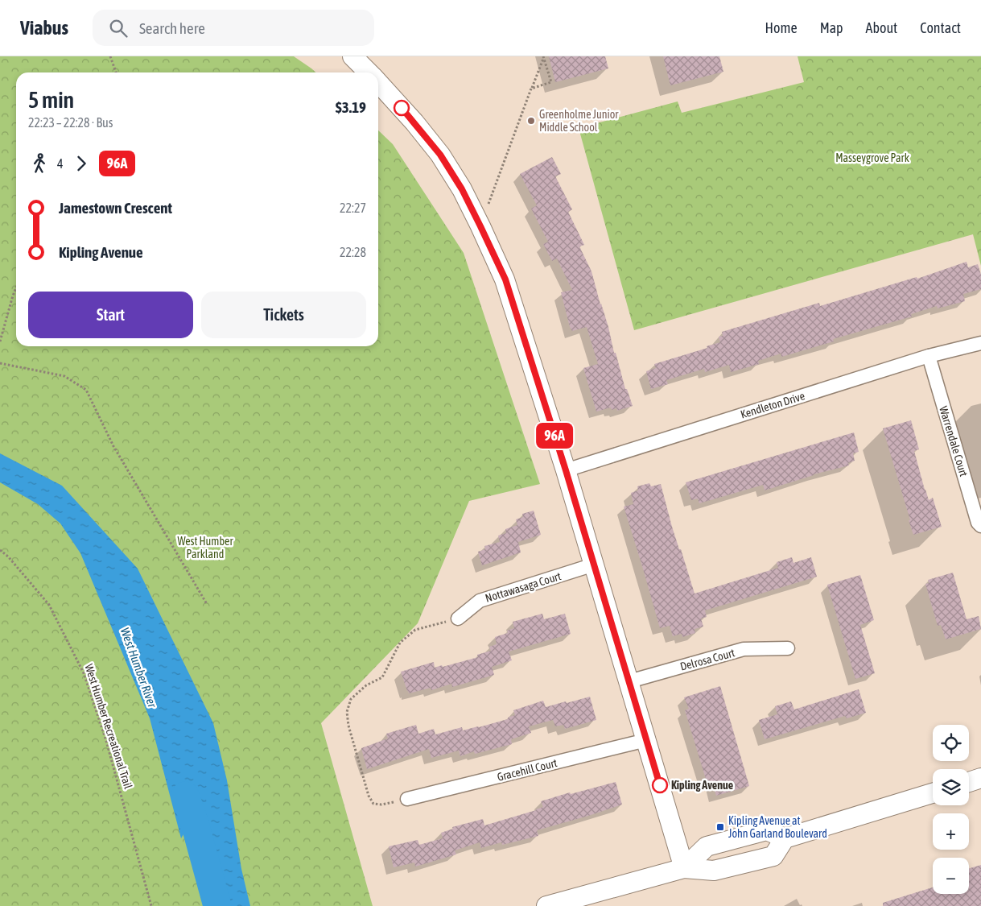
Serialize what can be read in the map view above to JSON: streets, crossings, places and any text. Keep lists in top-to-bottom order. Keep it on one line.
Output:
{"streets":{"street":["Kendleton Drive","Warrendale Court","Nottawasaga Court","Delrosa Court","Gracehill Court"],"path":["West Humber Recreational Trail"]},"crossings":[["Kendleton Drive","Warrendale Court"]],"water":["West Humber River"],"parks":["Masseygrove Park","West Humber Parkland"],"places":{"other":["Greenholme Junior Middle School","Kipling Avenue"],"transit":["Kipling Avenue at John Garland Boulevard"]},"lines":["bus line 96A"],"page":{"header":"Viabus","search":"Search here","nav":["Home","Map","About","Contact"],"on_map":"96A","heading":["5 min","22:23 – 22:28 · Bus","$3.19"],"legs":["4","96A"],"list":[{"name":"Jamestown Crescent","value":"22:27"},{"name":"Kipling Avenue","value":"22:28"}],"buttons":["Start","Tickets"],"map_buttons":["+","−"]}}
